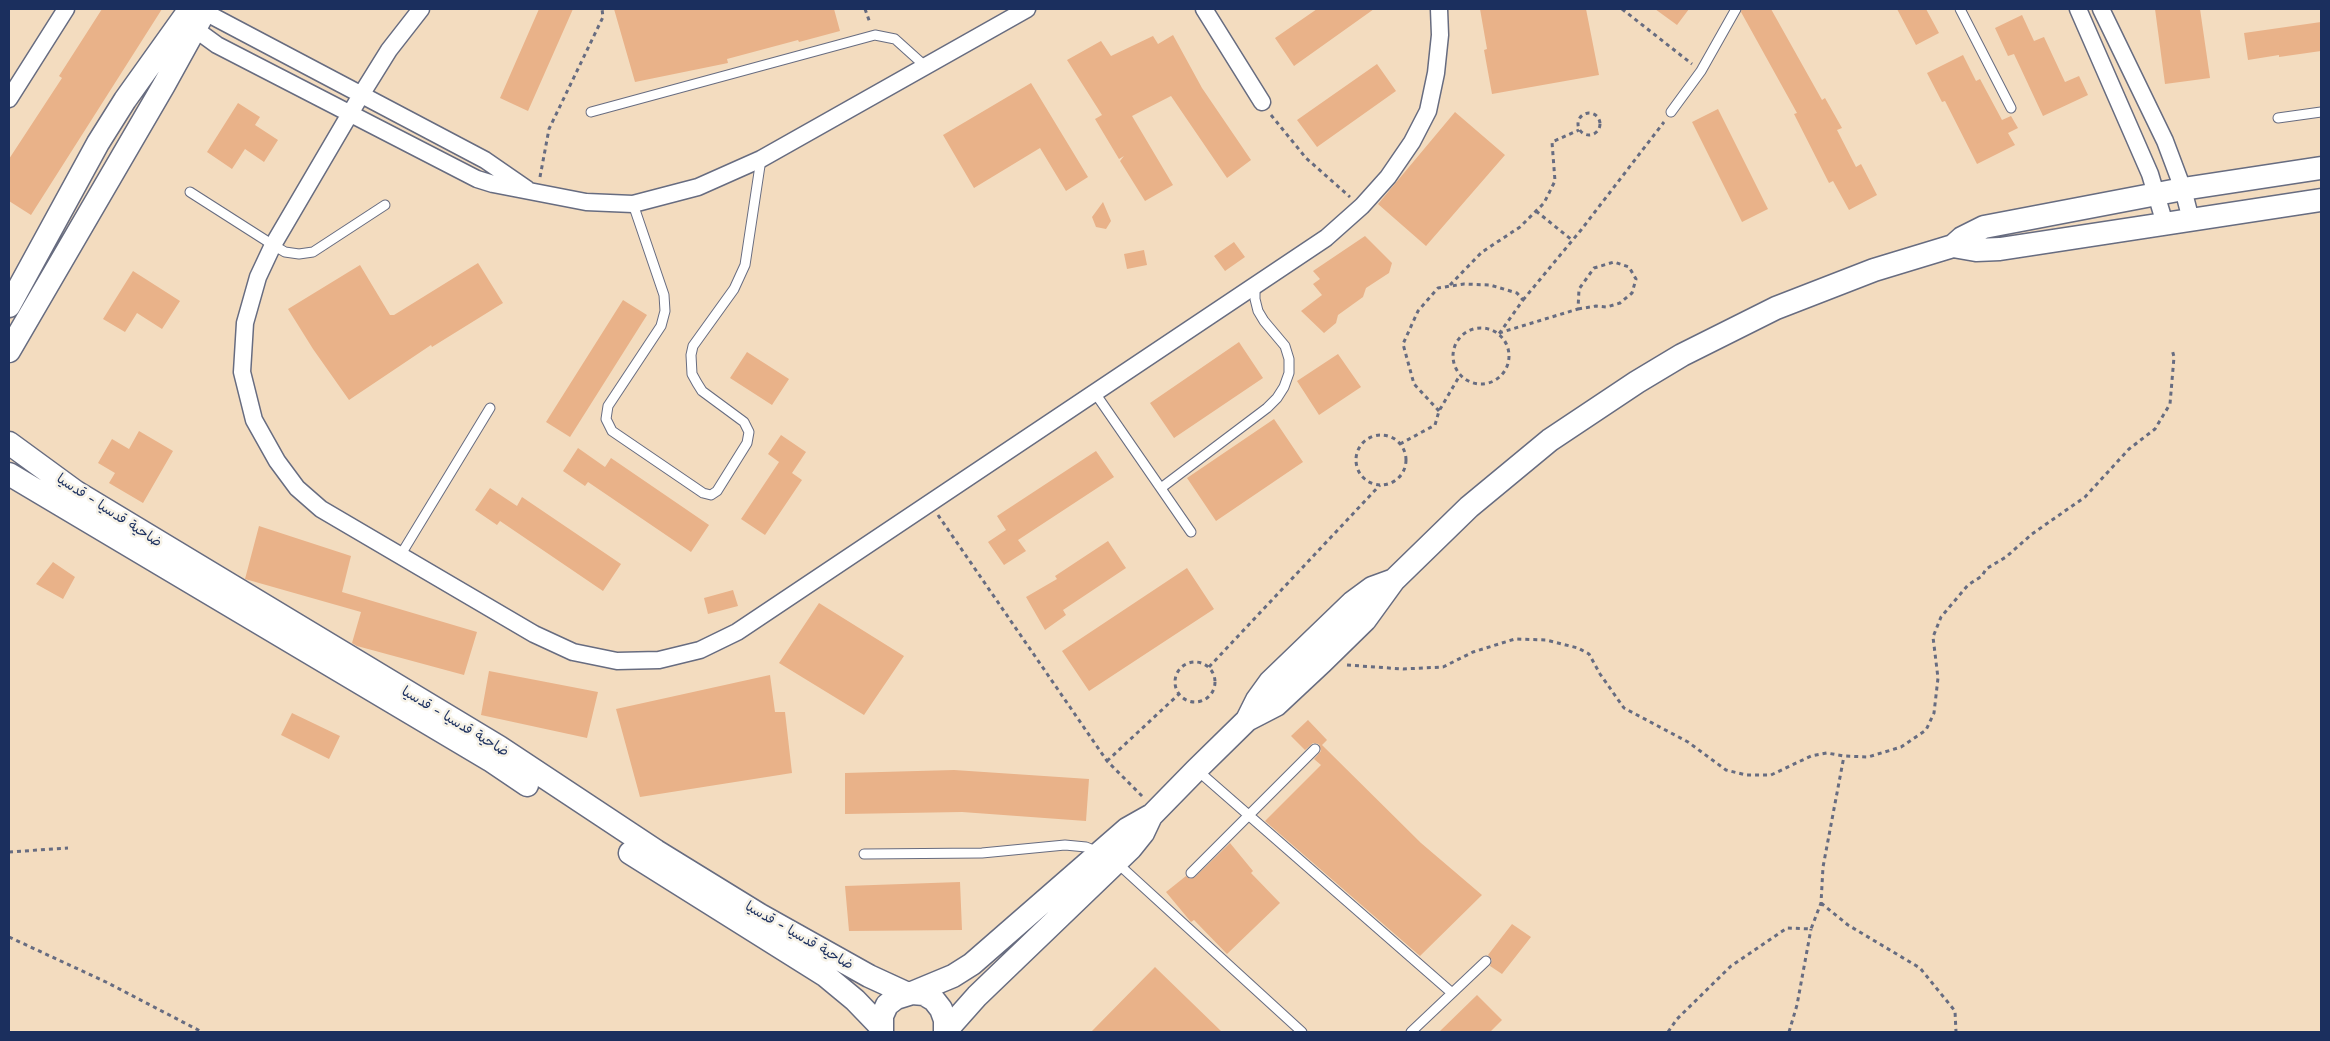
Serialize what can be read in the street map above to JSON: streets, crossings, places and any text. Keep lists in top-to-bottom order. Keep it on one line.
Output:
{"streets":{"main road":["ضاحية قدسيا - قدسيا"]}}
